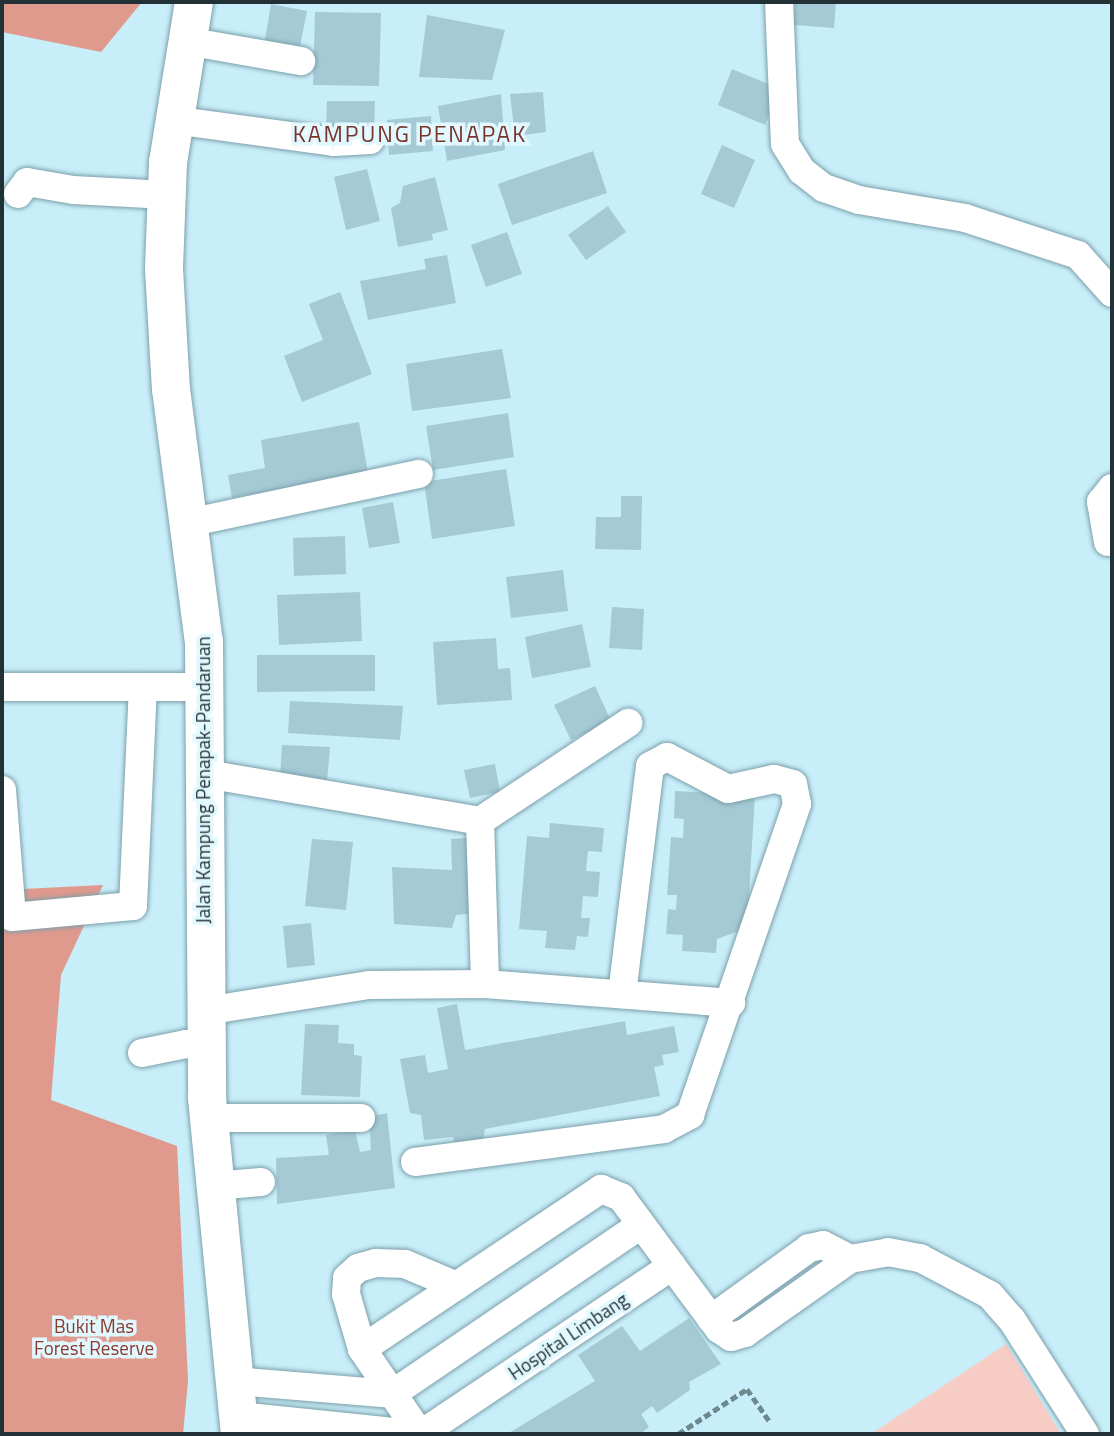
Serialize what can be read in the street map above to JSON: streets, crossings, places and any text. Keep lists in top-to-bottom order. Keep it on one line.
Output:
{"streets":{"highway":["Jalan Kampung Penapak-Pandaruan"],"street":["Hospital Limbang"]},"districts":["KAMPUNG PENAPAK"],"parks":["Bukit Mas Forest Reserve"]}
